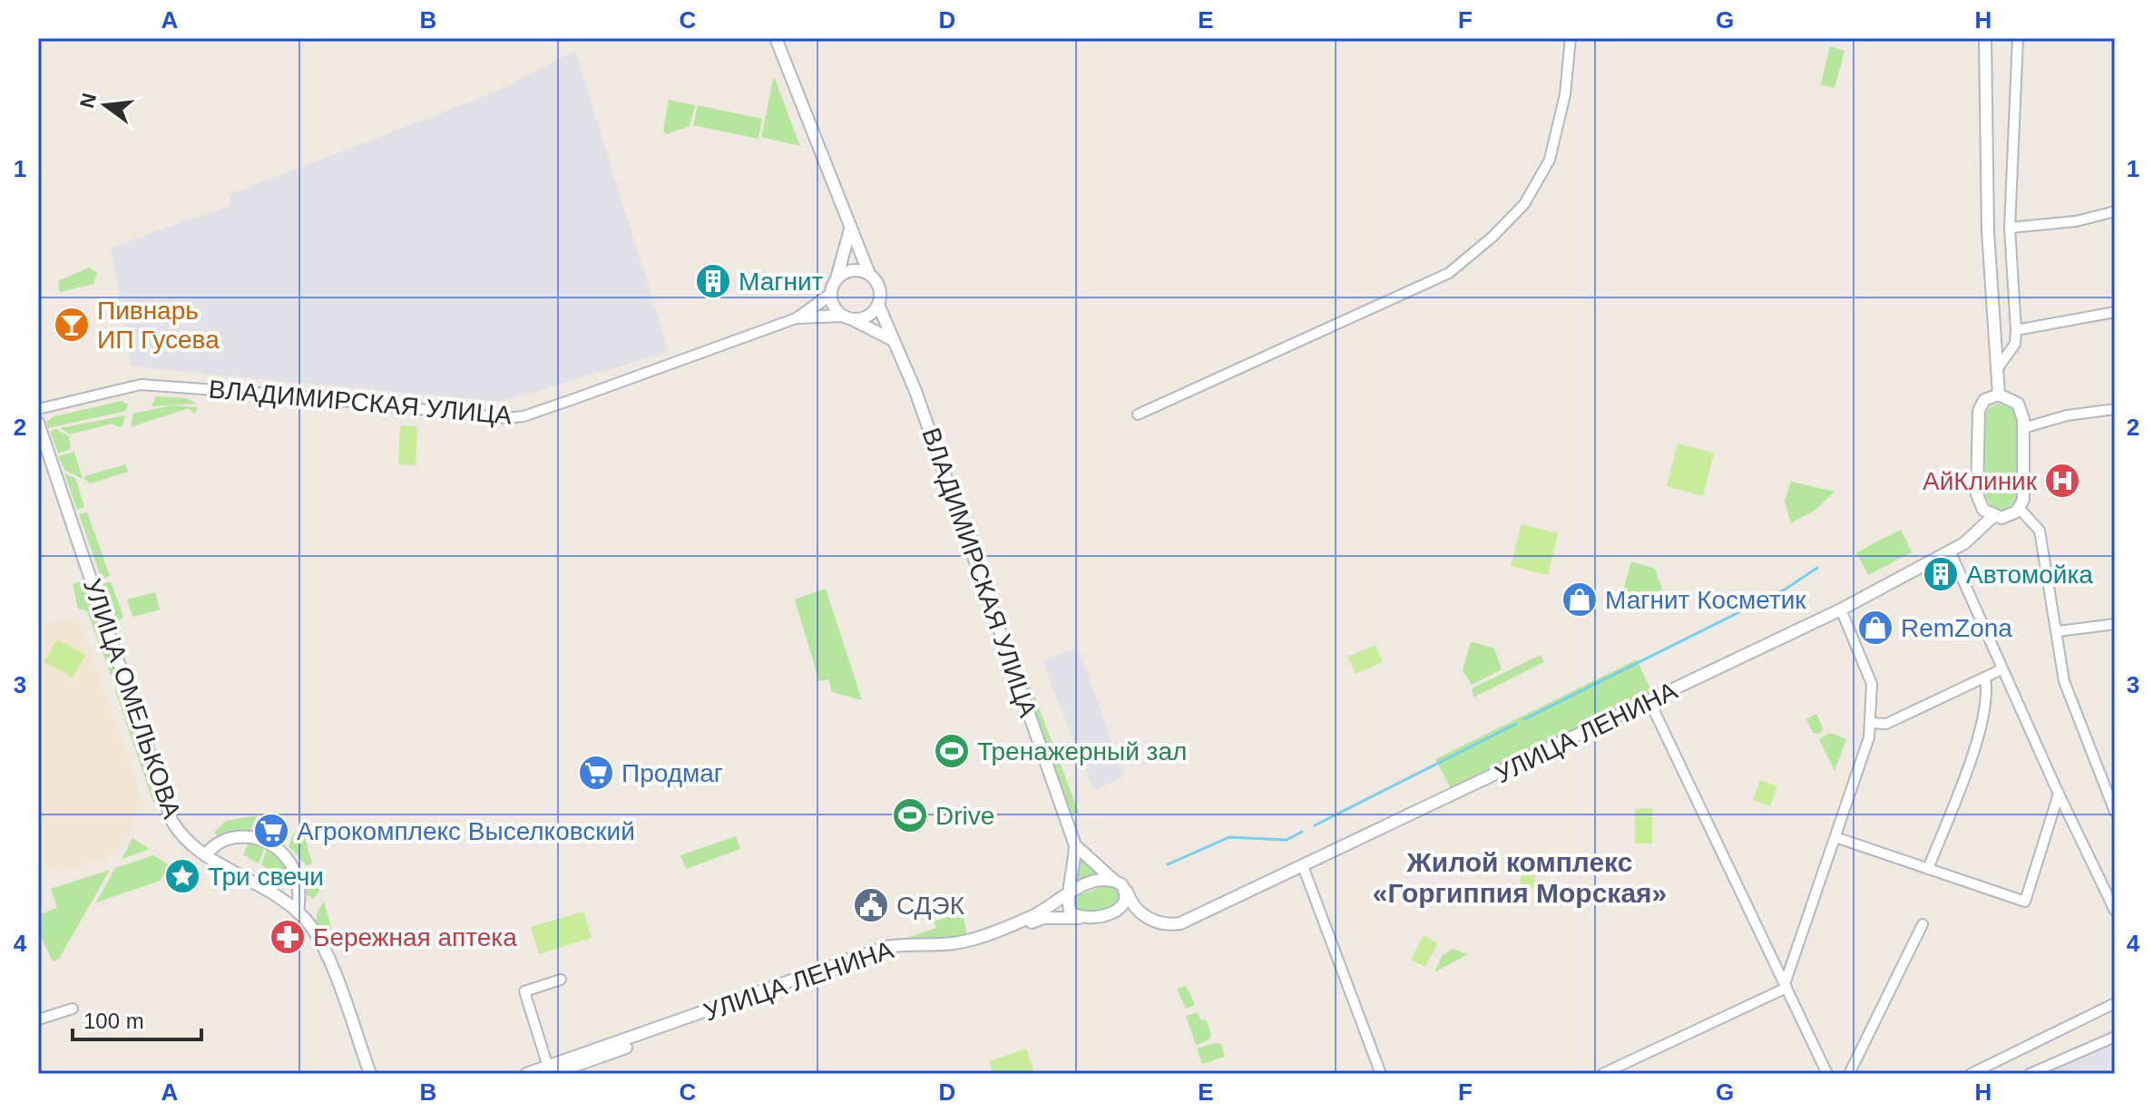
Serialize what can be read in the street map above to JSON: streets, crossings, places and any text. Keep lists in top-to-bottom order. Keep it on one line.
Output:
{"streets":{"street":["ВЛАДИМИРСКАЯ УЛИЦА","УЛИЦА ОМЕЛЬКОВА","УЛИЦА ЛЕНИНА"]},"crossings":[["ВЛАДИМИРСКАЯ УЛИЦА","УЛИЦА ЛЕНИНА"]],"districts":["Жилой комплекс «Горгиппия Морская»"],"places":{"building":["Магнит","Автомойка"],"bar":["Пивнарь ИП Гусева"],"hospital":["АйКлиник"],"shop":["Магнит Косметик","RemZona"],"sports":["Тренажерный зал","Drive"],"supermarket":["Продмаг","Агрокомплекс Выселковский"],"place":["Три свечи"],"public building":["СДЭК"],"pharmacy":["Бережная аптека"]},"scale_bar":"100 m","north":"left","grid":{"columns":["A","B","C","D","E","F","G","H"],"rows":["1","2","3","4"]}}
